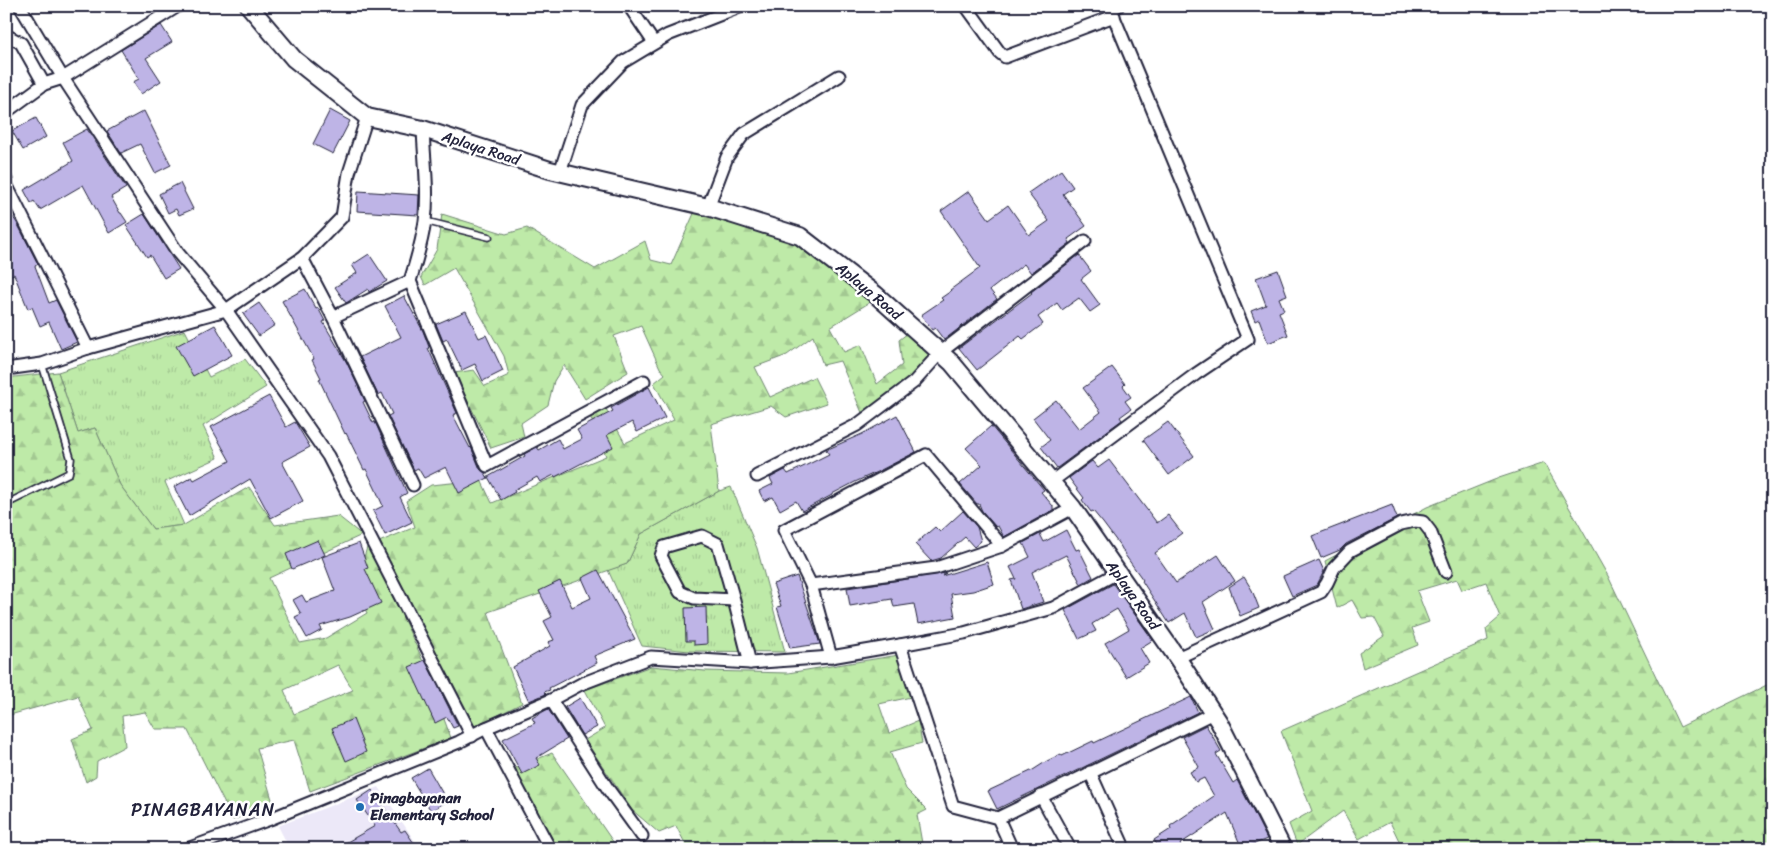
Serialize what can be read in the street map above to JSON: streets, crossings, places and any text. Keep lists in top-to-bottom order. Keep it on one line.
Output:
{"streets":{"street":["Aplaya Road"]},"districts":["PINAGBAYANAN"],"places":["Pinagbayanan Elementary School"]}
